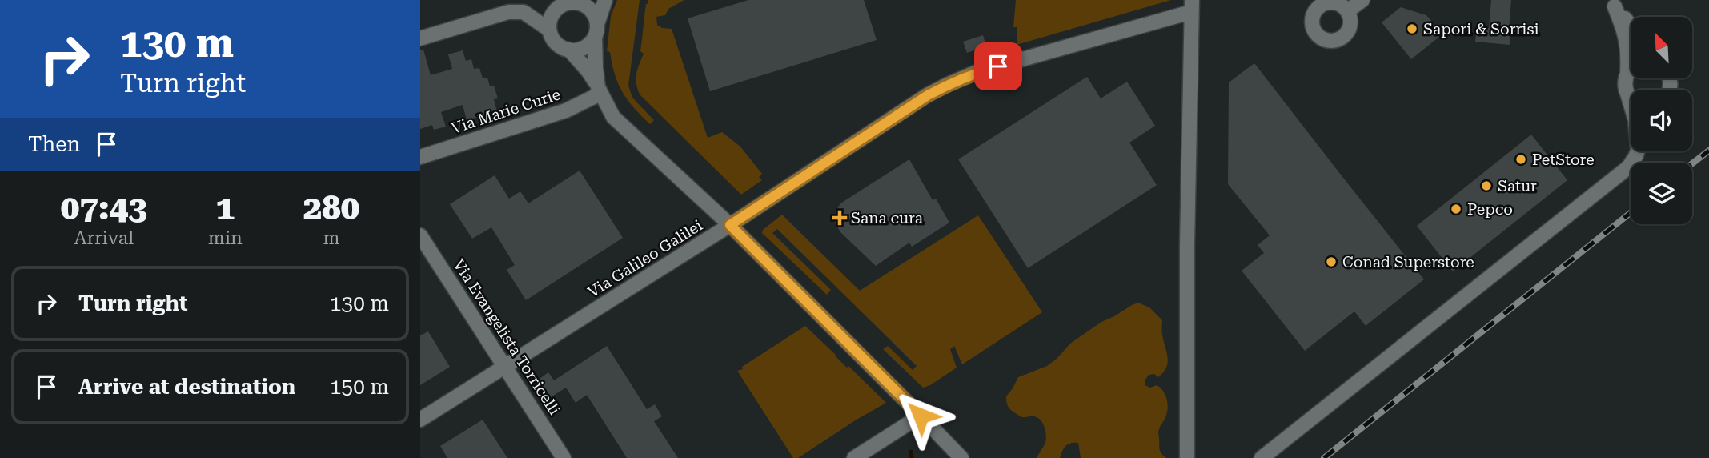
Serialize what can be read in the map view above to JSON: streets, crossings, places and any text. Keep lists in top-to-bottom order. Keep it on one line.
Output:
{"streets":{"street":["Via Marie Curie","Via Galileo Galilei","Via Evangelista Torricelli"]},"crossings":[["Via Marie Curie","Via Galileo Galilei"],["Via Galileo Galilei","Via Evangelista Torricelli"]],"places":{"other":["Sapori & Sorrisi","PetStore","Satur","Pepco","Conad Superstore"],"health":["Sana cura"]},"north":"top left","page":{"turn":["130 m","Turn right"],"then":"Then","eta":["07:43","Arrival","1","min","280","m"],"list":[{"name":"Turn right","value":"130 m"},{"name":"Arrive at destination","value":"150 m"}]}}
